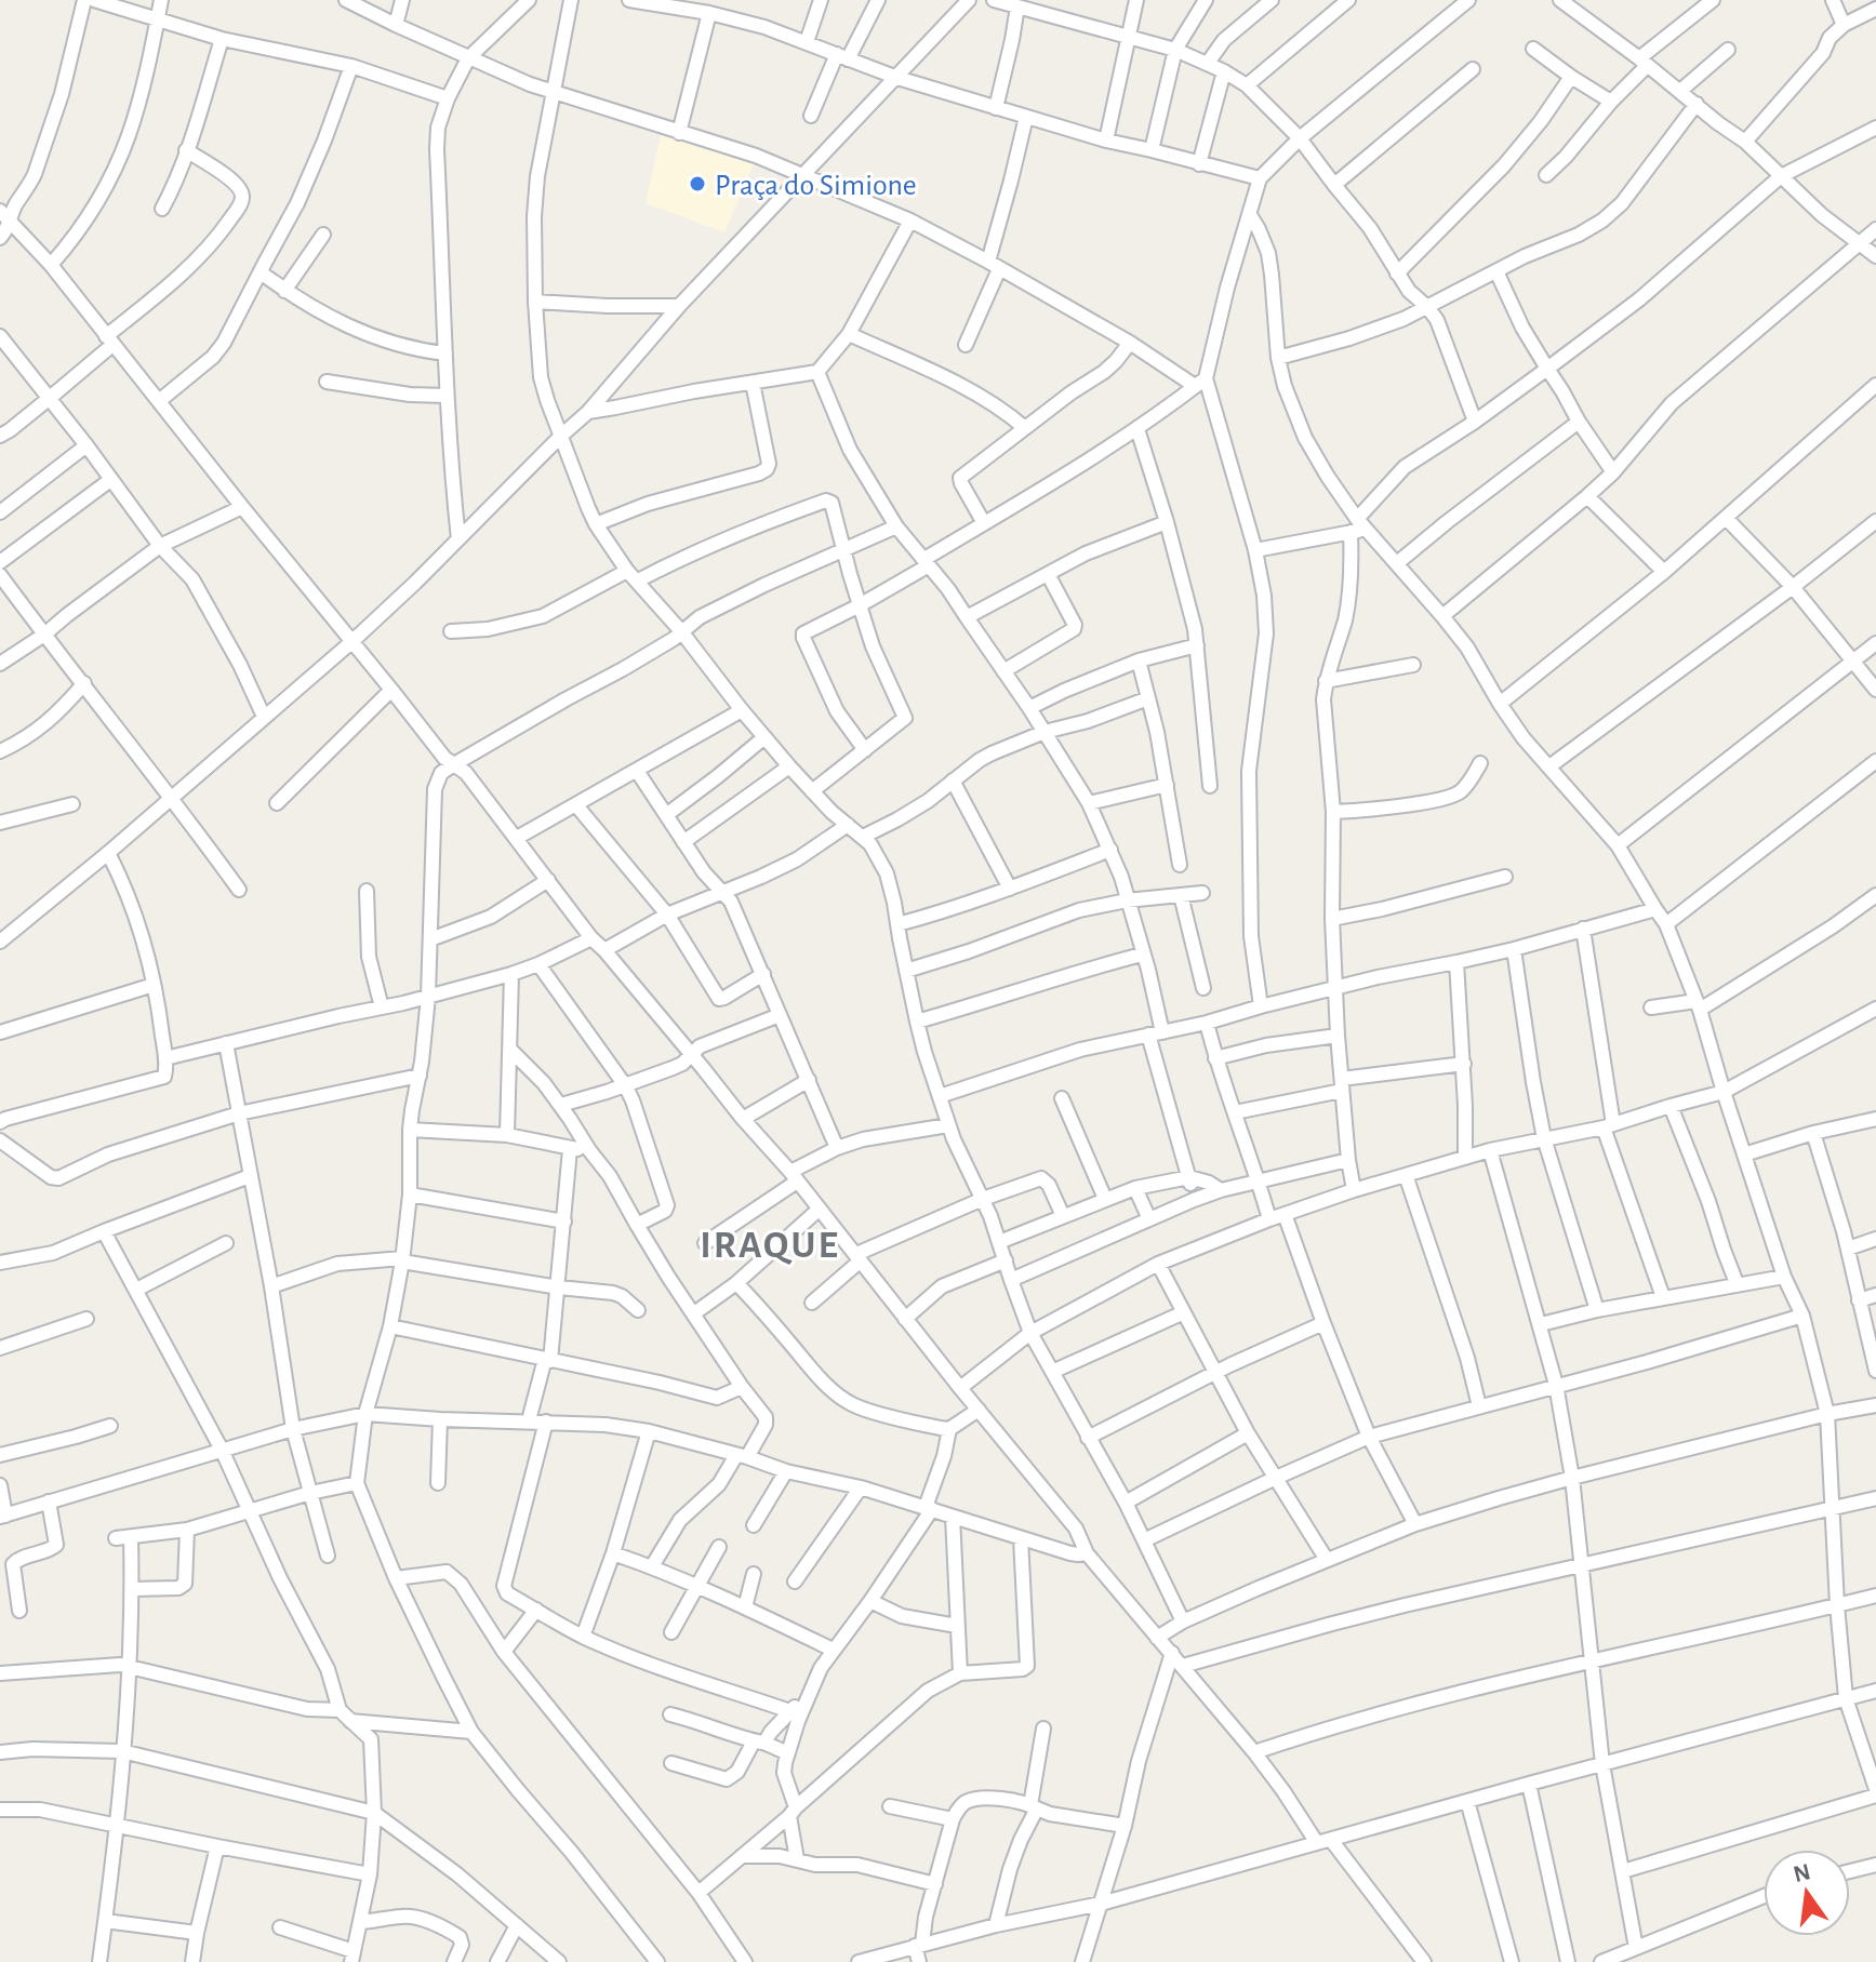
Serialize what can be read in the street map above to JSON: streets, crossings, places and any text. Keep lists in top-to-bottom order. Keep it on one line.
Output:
{"districts":["IRAQUE"],"places":["Praça do Simione"],"north":"top"}
